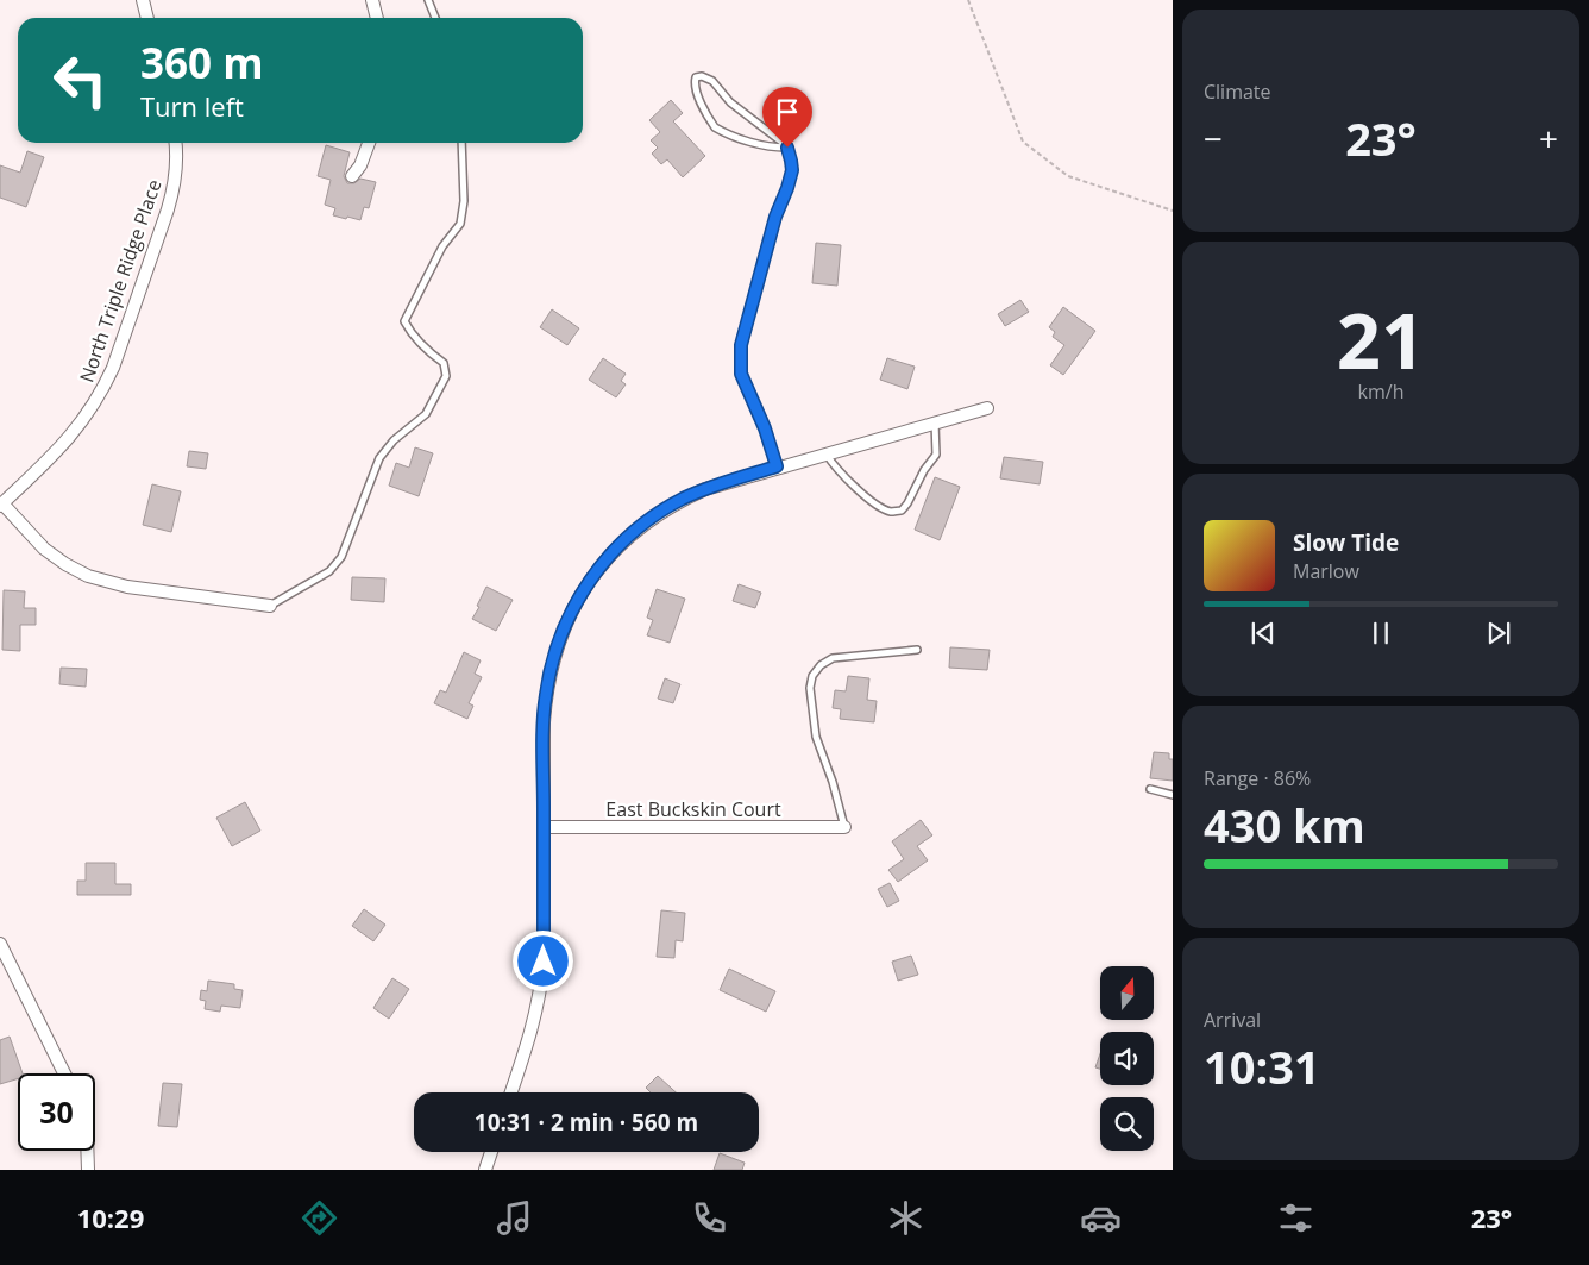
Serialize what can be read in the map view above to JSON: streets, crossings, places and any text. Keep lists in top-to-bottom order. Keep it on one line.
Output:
{"streets":{"street":["North Triple Ridge Place","East Buckskin Court"]},"north":"top","page":{"tile":["Climate",["21","km/h"],["Range · 86%","430 km"],["Arrival","10:31"]],"turn":["360 m","Turn left"],"heat":["−","23°","+"],"song":["Slow Tide","Marlow"],"limit":"30","trip":"10:31 · 2 min · 560 m","tabs":["10:29","23°"]}}
